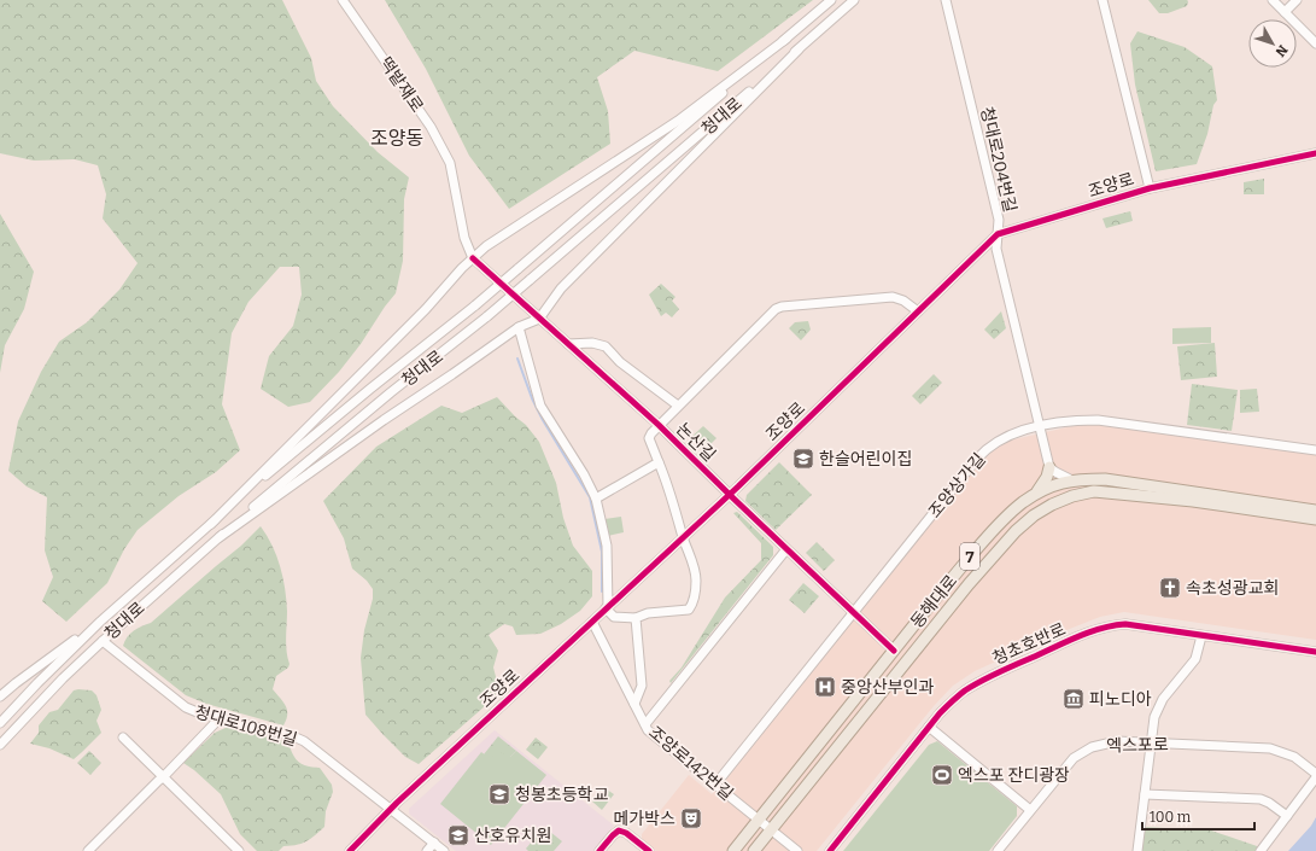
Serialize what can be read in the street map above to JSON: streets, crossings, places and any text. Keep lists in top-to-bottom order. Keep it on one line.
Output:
{"streets":{"main road":["7","동해대로"],"street":["떡밭재로","청대로","청대로204번길","조양로","논산길","조양상가길","청초호반로","청대로108번길","엑스포로","조양로142번길"]},"crossings":[["떡밭재로","논산길"],["청대로","청대로108번길"],["청대로204번길","조양로"],["청대로204번길","조양상가길"],["조양로","논산길"],["조양로","청대로108번길"],["조양로","조양로142번길"],["논산길","조양상가길"],["논산길","동해대로"],["조양상가길","조양로142번길"],["동해대로","조양로142번길"]],"districts":["조양동"],"places":{"school or university":["한슬어린이집","청봉초등학교","산호유치원"],"church":["속초성광교회"],"hospital":["중앙산부인과"],"museum":["피노디아"],"sports":["엑스포 잔디광장"],"theatre":["메가박스"]},"scale_bar":"100 m","north":"bottom right"}
